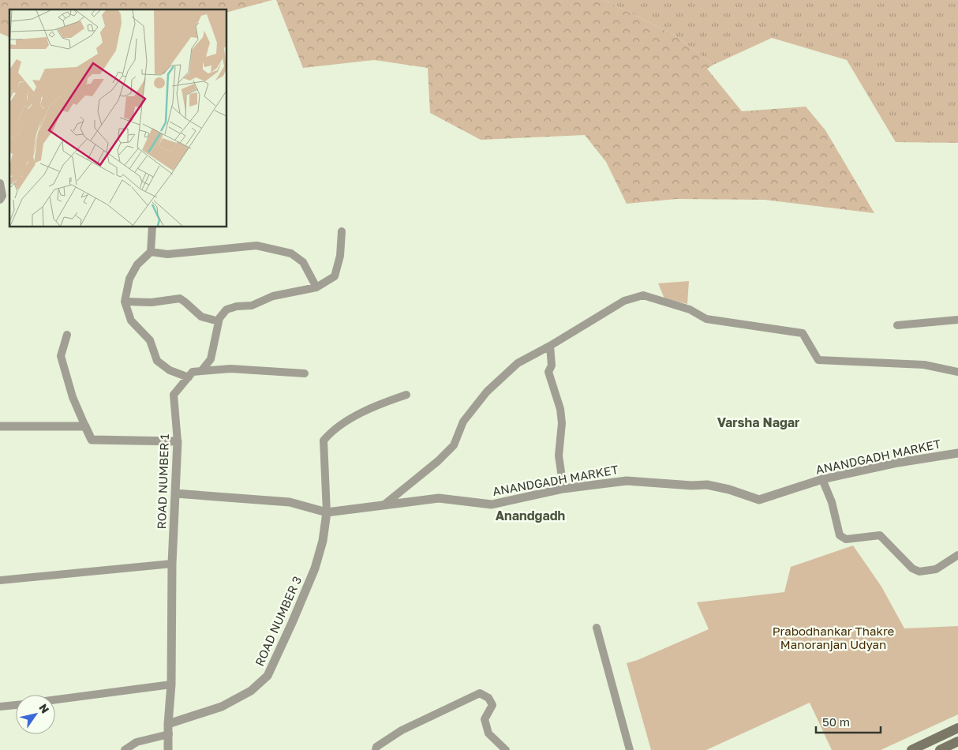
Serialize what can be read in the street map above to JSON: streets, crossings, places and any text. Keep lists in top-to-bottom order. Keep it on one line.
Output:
{"streets":{"street":["ANANDGADH MARKET","ROAD NUMBER 1","ROAD NUMBER 3"]},"crossings":[["ANANDGADH MARKET","ROAD NUMBER 1"],["ANANDGADH MARKET","ROAD NUMBER 3"],["ROAD NUMBER 1","ROAD NUMBER 3"]],"districts":["Varsha Nagar","Anandgadh"],"parks":["Prabodhankar Thakre Manoranjan Udyan"],"scale_bar":"50 m","north":"top right"}
